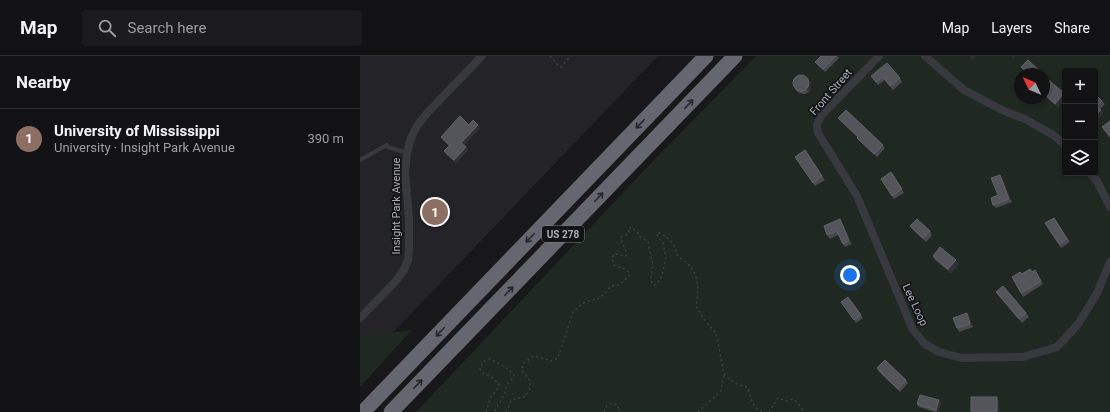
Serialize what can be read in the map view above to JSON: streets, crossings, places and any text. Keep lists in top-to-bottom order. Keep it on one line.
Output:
{"streets":{"highway":["US 278"],"street":["Front Street","Insight Park Avenue","Lee Loop"]},"crossings":[["Front Street","Lee Loop"]],"north":"top left","page":{"header":"Map","search":"Search here","nav":["Map","Layers","Share"],"heading":"Nearby","map_buttons":["+","−"],"list":[{"mark":"1","name":"University of Mississippi","note":"University · Insight Park Avenue","value":"390 m"}],"pins":"1"}}
